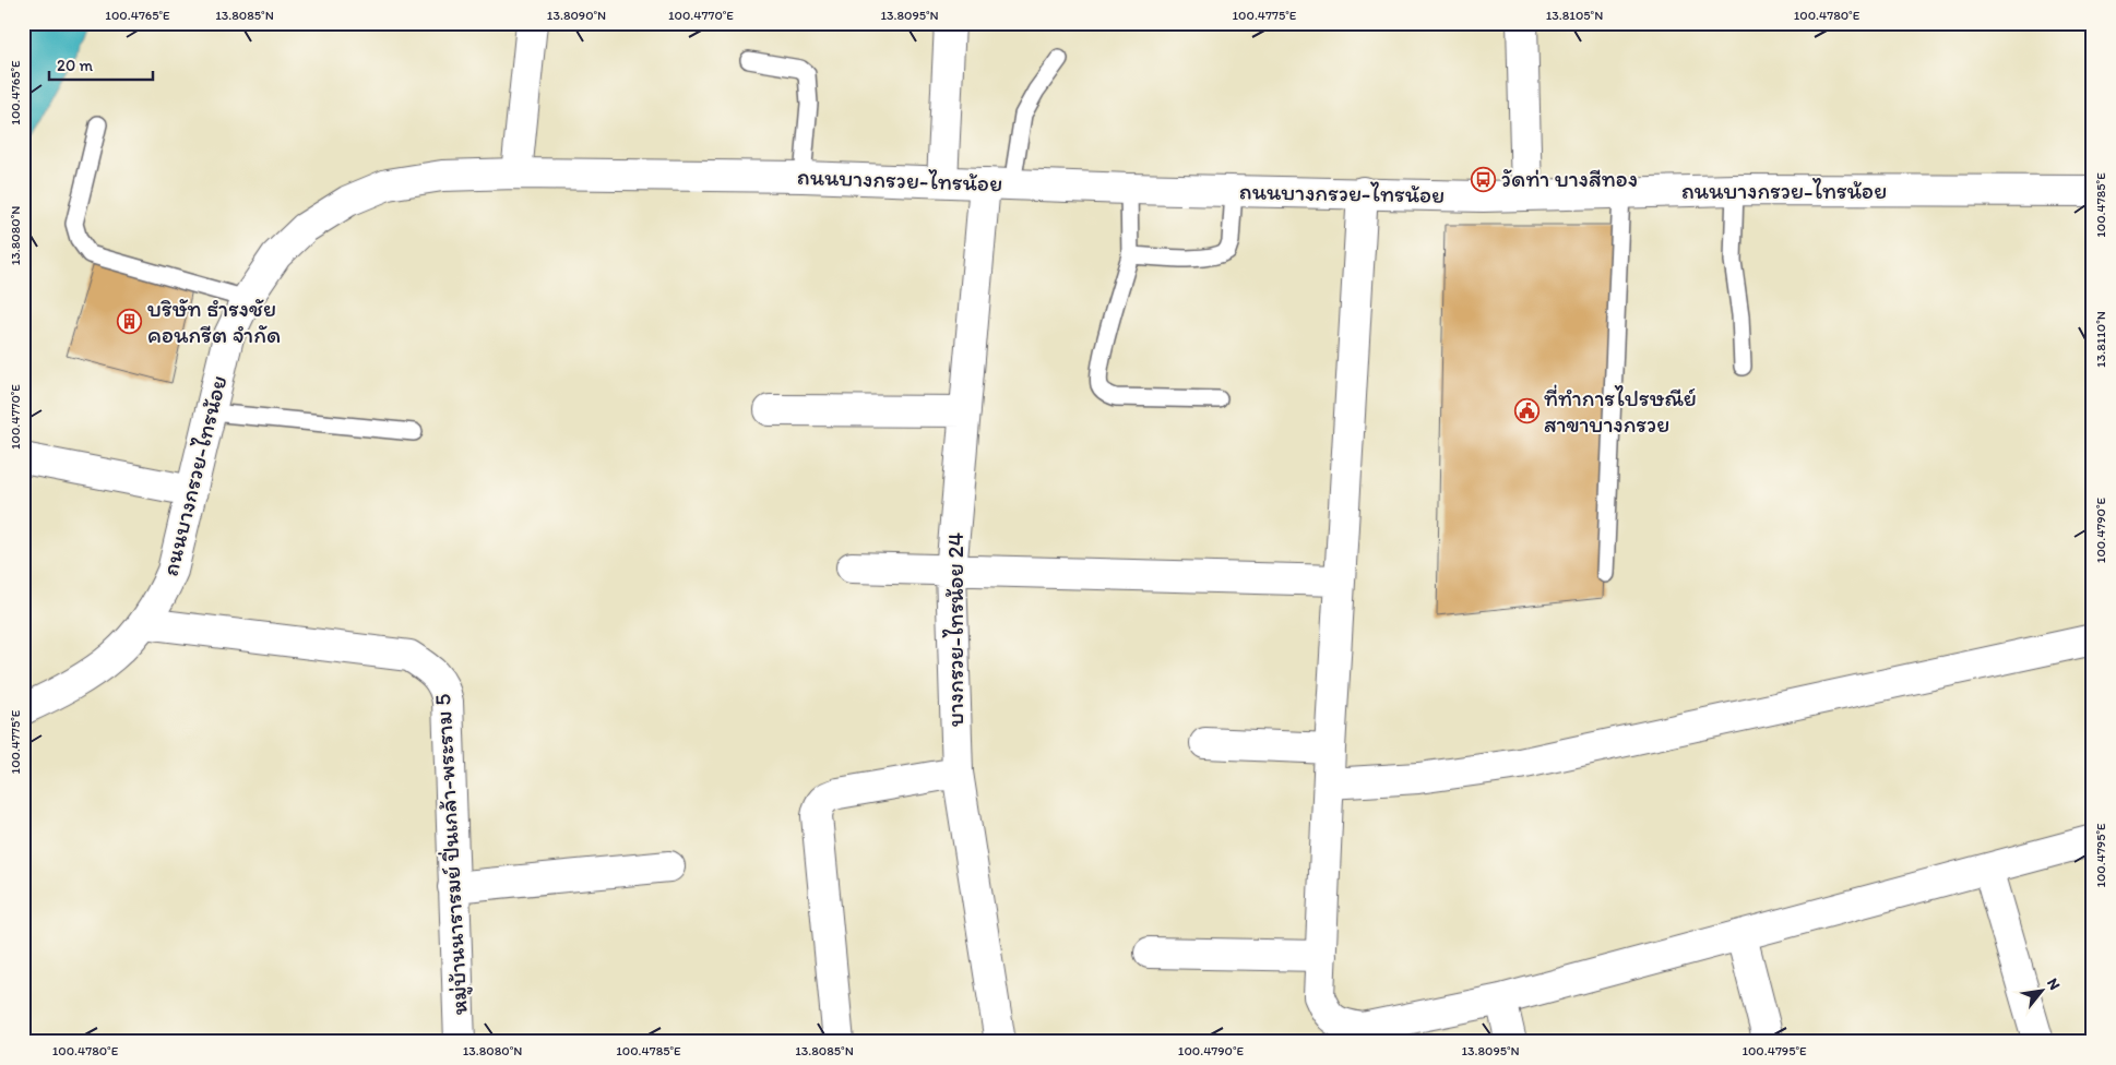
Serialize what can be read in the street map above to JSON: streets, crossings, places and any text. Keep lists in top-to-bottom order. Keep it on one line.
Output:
{"streets":{"street":["ถนนบางกรวย-ไทรน้อย","บางกรวย-ไทรน้อย 24","หมู่บ้านนารารมย์ ปิ่นเกล้า-พระราม 5"]},"crossings":[["ถนนบางกรวย-ไทรน้อย","บางกรวย-ไทรน้อย 24"],["ถนนบางกรวย-ไทรน้อย","หมู่บ้านนารารมย์ ปิ่นเกล้า-พระราม 5"]],"places":{"bus stop":["วัดท่า บางสีทอง"],"building":["บริษัท ธำรงชัย คอนกรีต จำกัด"],"public building":["ที่ทำการไปรษณีย์ สาขาบางกรวย"]},"scale_bar":"20 m","north":"top right","coordinates":["100.4765°E","13.8085°N","13.8090°N","100.4770°E","13.8095°N","100.4775°E","13.8105°N","100.4780°E","100.4785°E","13.8080°N","13.8110°N","100.4790°E","100.4795°E"]}
